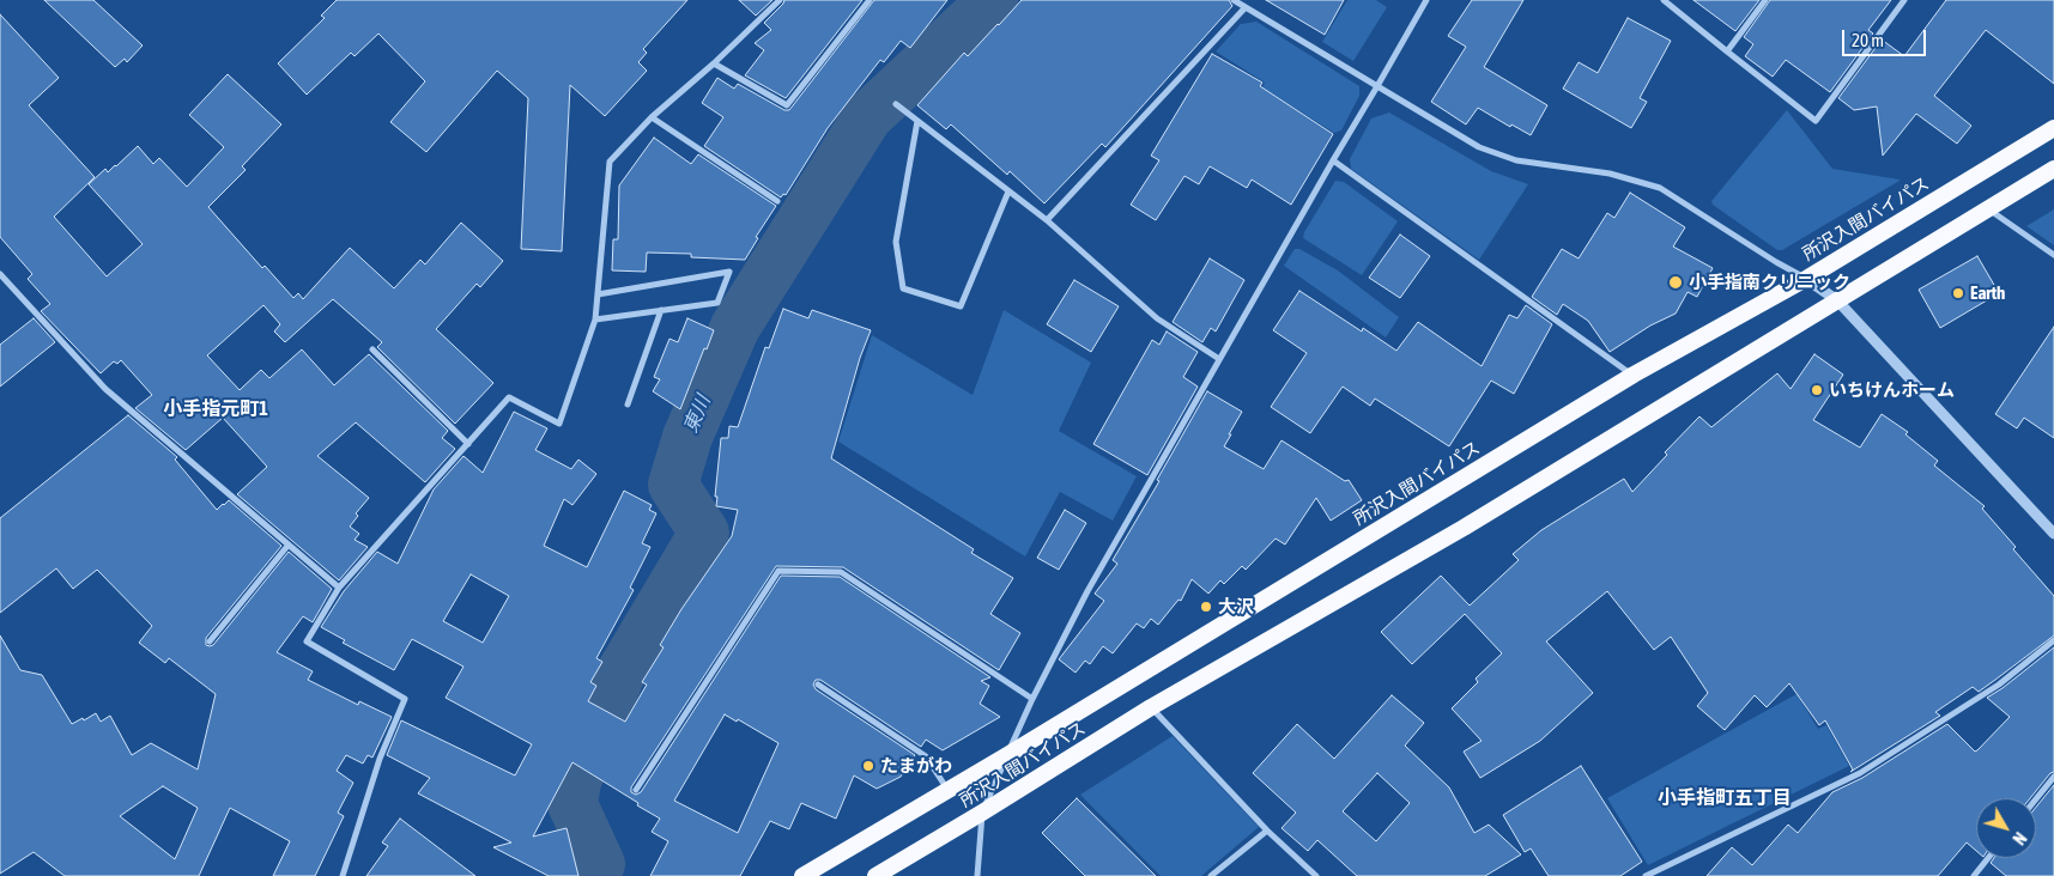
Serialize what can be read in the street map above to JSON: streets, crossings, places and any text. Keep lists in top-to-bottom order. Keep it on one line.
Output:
{"streets":{"highway":["所沢入間バイパス"]},"districts":["小手指元町1","小手指町五丁目"],"water":["東川"],"places":["小手指南クリニック","Earth","いちけんホーム","大沢","たまがわ"],"scale_bar":"20 m","north":"bottom right"}
